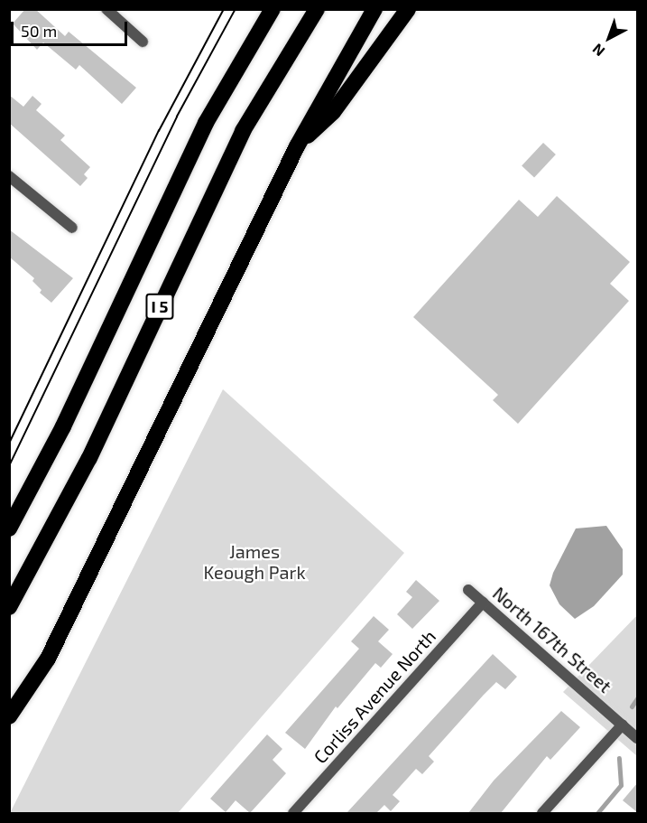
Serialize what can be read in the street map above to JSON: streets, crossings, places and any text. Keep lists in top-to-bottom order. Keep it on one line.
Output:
{"streets":{"highway":["I 5"],"street":["North 167th Street","Corliss Avenue North"]},"crossings":[["North 167th Street","Corliss Avenue North"]],"parks":["James Keough Park"],"scale_bar":"50 m","north":"bottom left"}
